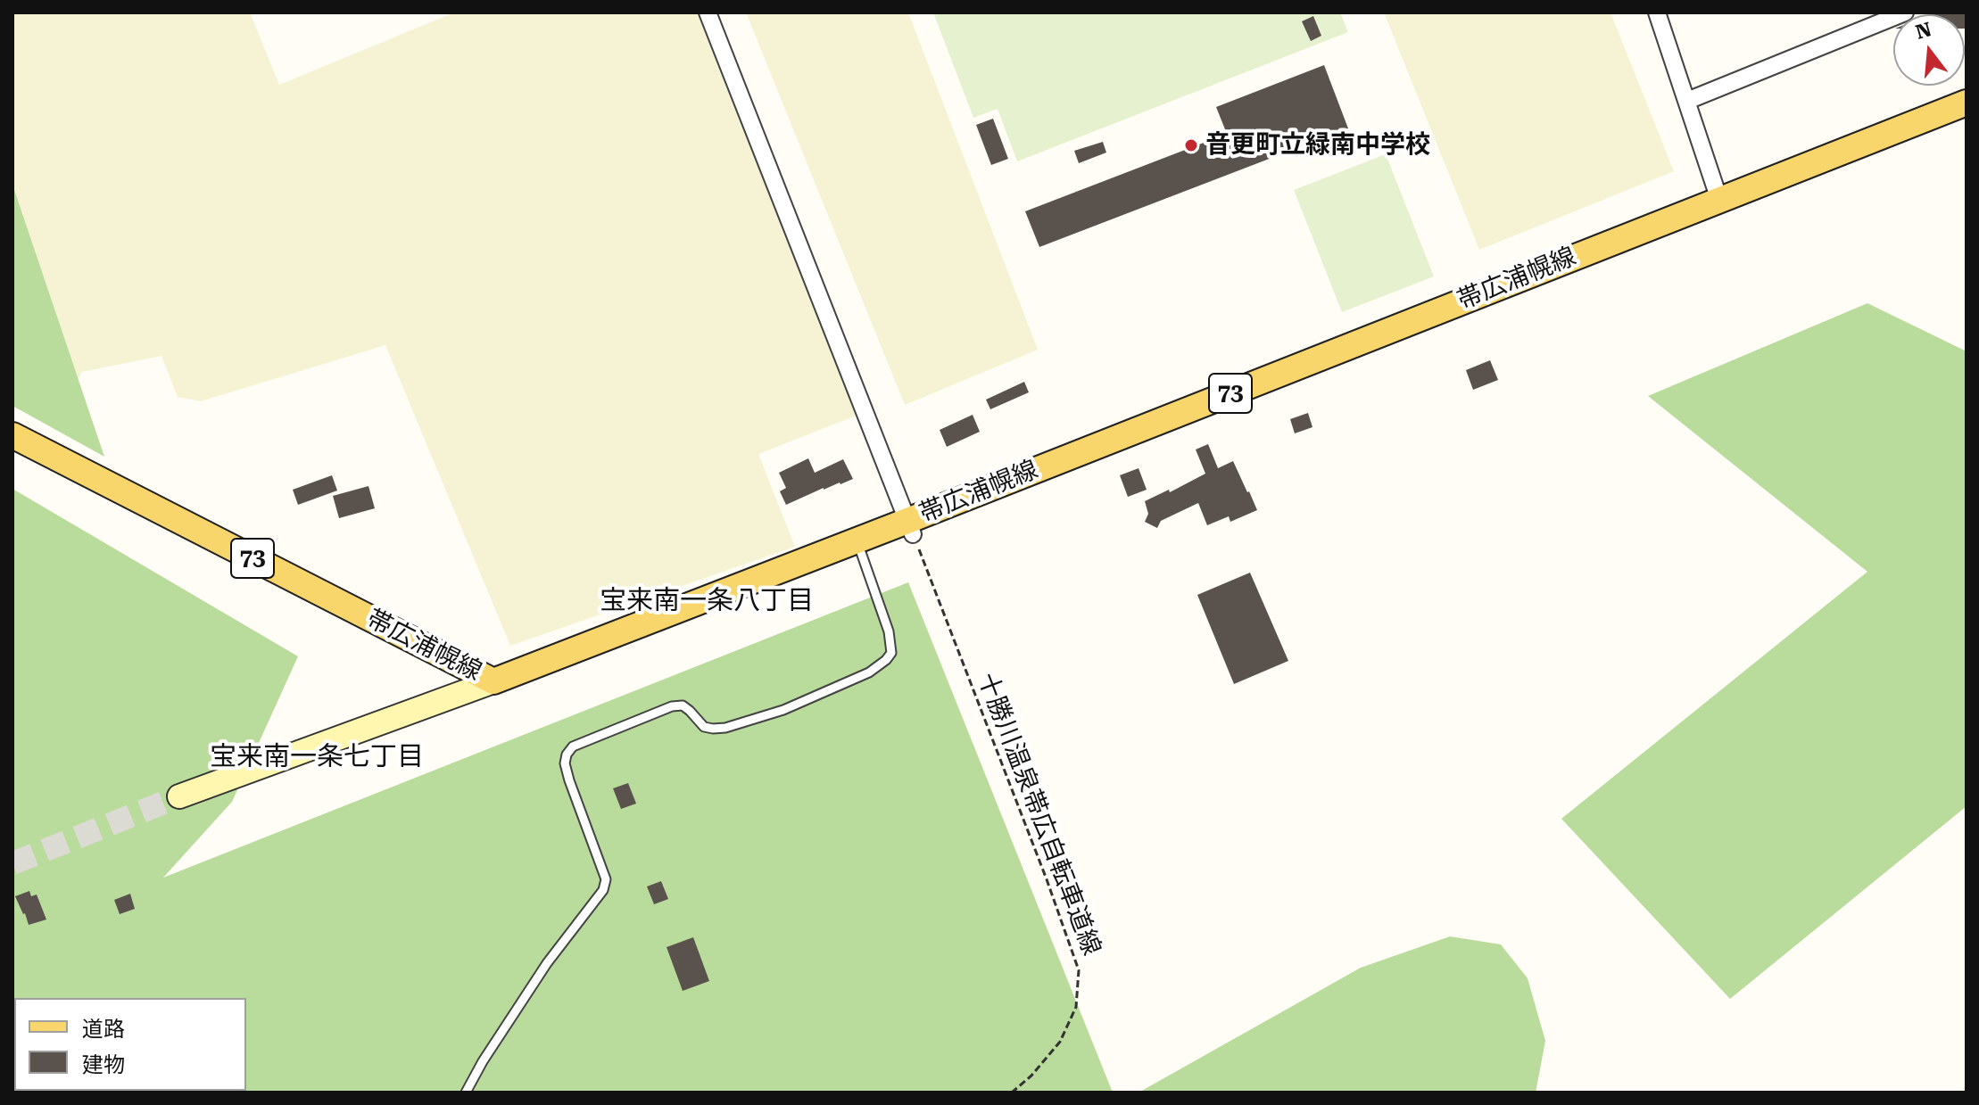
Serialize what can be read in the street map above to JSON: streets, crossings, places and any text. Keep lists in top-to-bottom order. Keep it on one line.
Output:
{"streets":{"main road":["帯広浦幌線","73"],"path":["十勝川温泉帯広自転車道線"]},"crossings":[["帯広浦幌線","十勝川温泉帯広自転車道線"]],"districts":["宝来南一条八丁目","宝来南一条七丁目"],"places":["音更町立緑南中学校"],"legend":["道路","建物"],"north":"top"}
